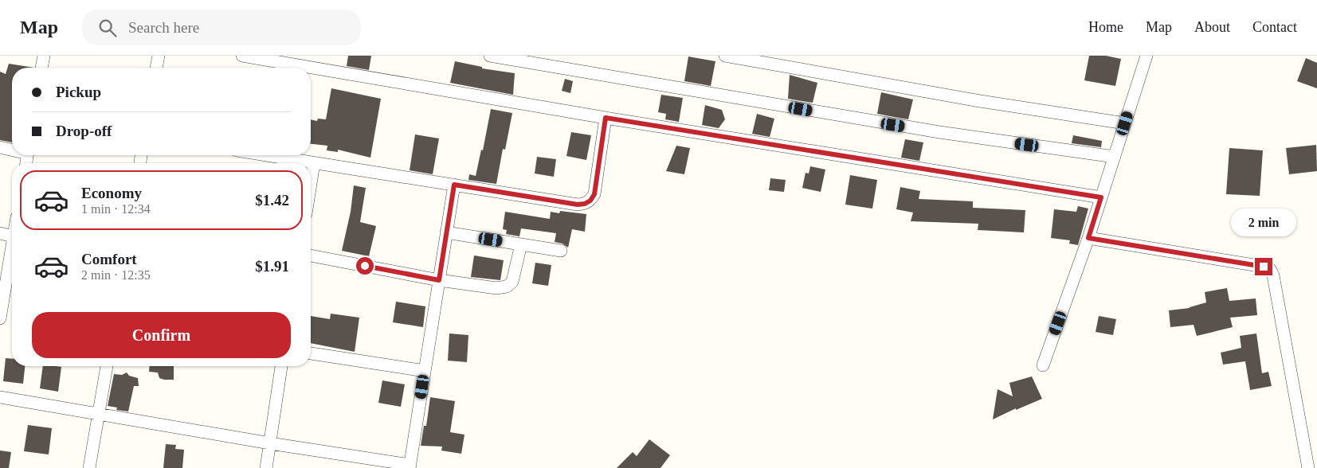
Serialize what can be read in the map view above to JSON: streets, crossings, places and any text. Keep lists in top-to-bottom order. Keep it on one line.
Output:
{"page":{"header":"Map","search":"Search here","nav":["Home","Map","About","Contact"],"banner":["Pickup","Drop-off"],"list":[{"name":"Economy","note":"1 min · 12:34","value":"$1.42"},{"name":"Comfort","note":"2 min · 12:35","value":"$1.91"}],"bubble":"2 min","buttons":"Confirm"}}
